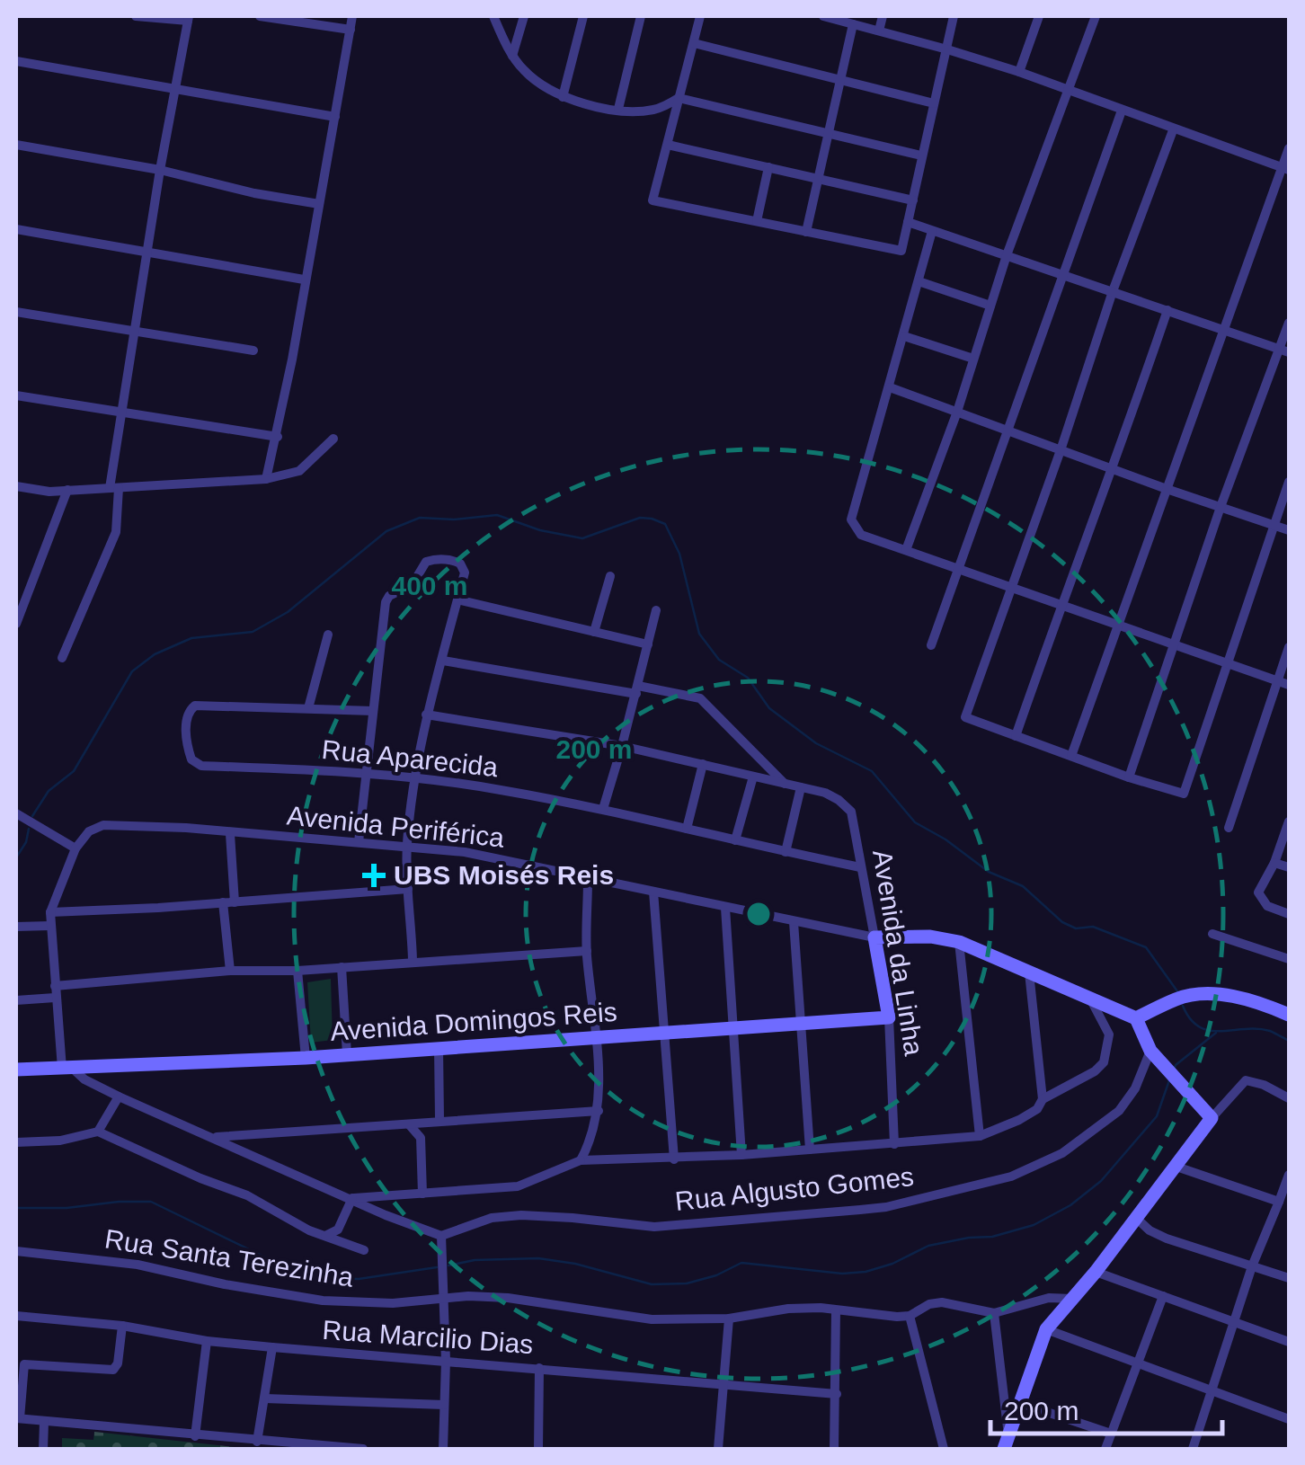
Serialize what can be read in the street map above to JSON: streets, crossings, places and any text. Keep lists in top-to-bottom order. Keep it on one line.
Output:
{"streets":{"street":["Rua Aparecida","Avenida Periférica","Avenida da Linha","Avenida Domingos Reis","Rua Algusto Gomes","Rua Santa Terezinha","Rua Marcilio Dias"]},"crossings":[["Rua Aparecida","Avenida da Linha"],["Avenida Periférica","Avenida da Linha"],["Avenida da Linha","Avenida Domingos Reis"]],"places":{"health":["UBS Moisés Reis"]},"scale_bar":"200 m","rings":["400 m","200 m"]}
